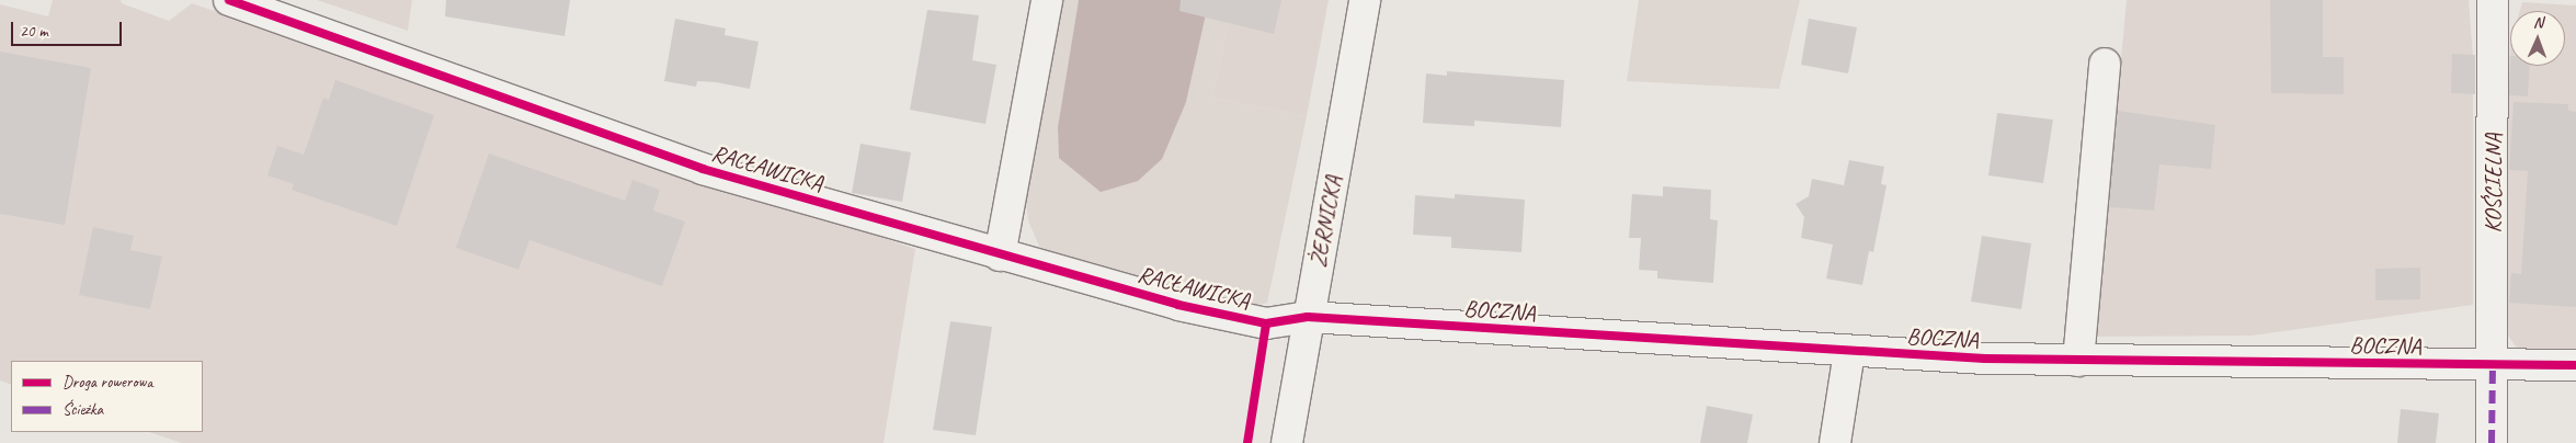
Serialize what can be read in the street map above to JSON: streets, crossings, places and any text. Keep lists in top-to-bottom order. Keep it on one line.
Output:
{"streets":{"street":["RACŁAWICKA","KOŚCIELNA","ŻERNICKA","BOCZNA"]},"crossings":[["RACŁAWICKA","ŻERNICKA"],["RACŁAWICKA","BOCZNA"],["KOŚCIELNA","BOCZNA"],["ŻERNICKA","BOCZNA"]],"legend":["Droga rowerowa","Ścieżka"],"scale_bar":"20 m","north":"top"}
